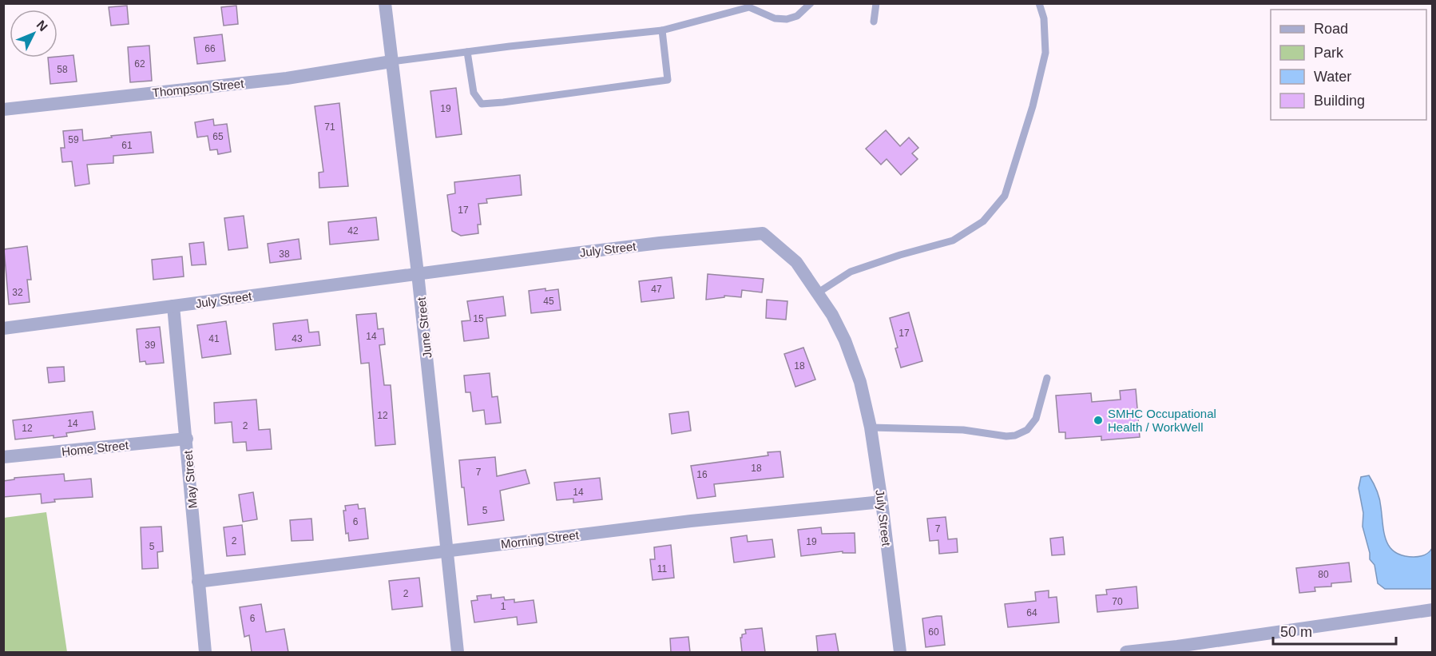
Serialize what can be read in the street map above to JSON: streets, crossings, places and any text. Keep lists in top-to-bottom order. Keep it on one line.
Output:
{"streets":{"street":["Thompson Street","July Street","June Street","Home Street","May Street","Morning Street"]},"crossings":[["Thompson Street","June Street"],["July Street","June Street"],["July Street","May Street"],["July Street","Morning Street"],["June Street","Morning Street"],["Home Street","May Street"],["May Street","Morning Street"]],"places":["SMHC Occupational Health / WorkWell"],"house_numbers":["66","62","58","19","71","65","59","61","17","42","38","47","32","45","15","17","14","41","43","39","18","12","14","2","12","18","7","16","14","5","6","7","2","19","5","11","80","2","70","1","64","6","60"],"legend":["Road","Park","Water","Building"],"scale_bar":"50 m","north":"top right"}
